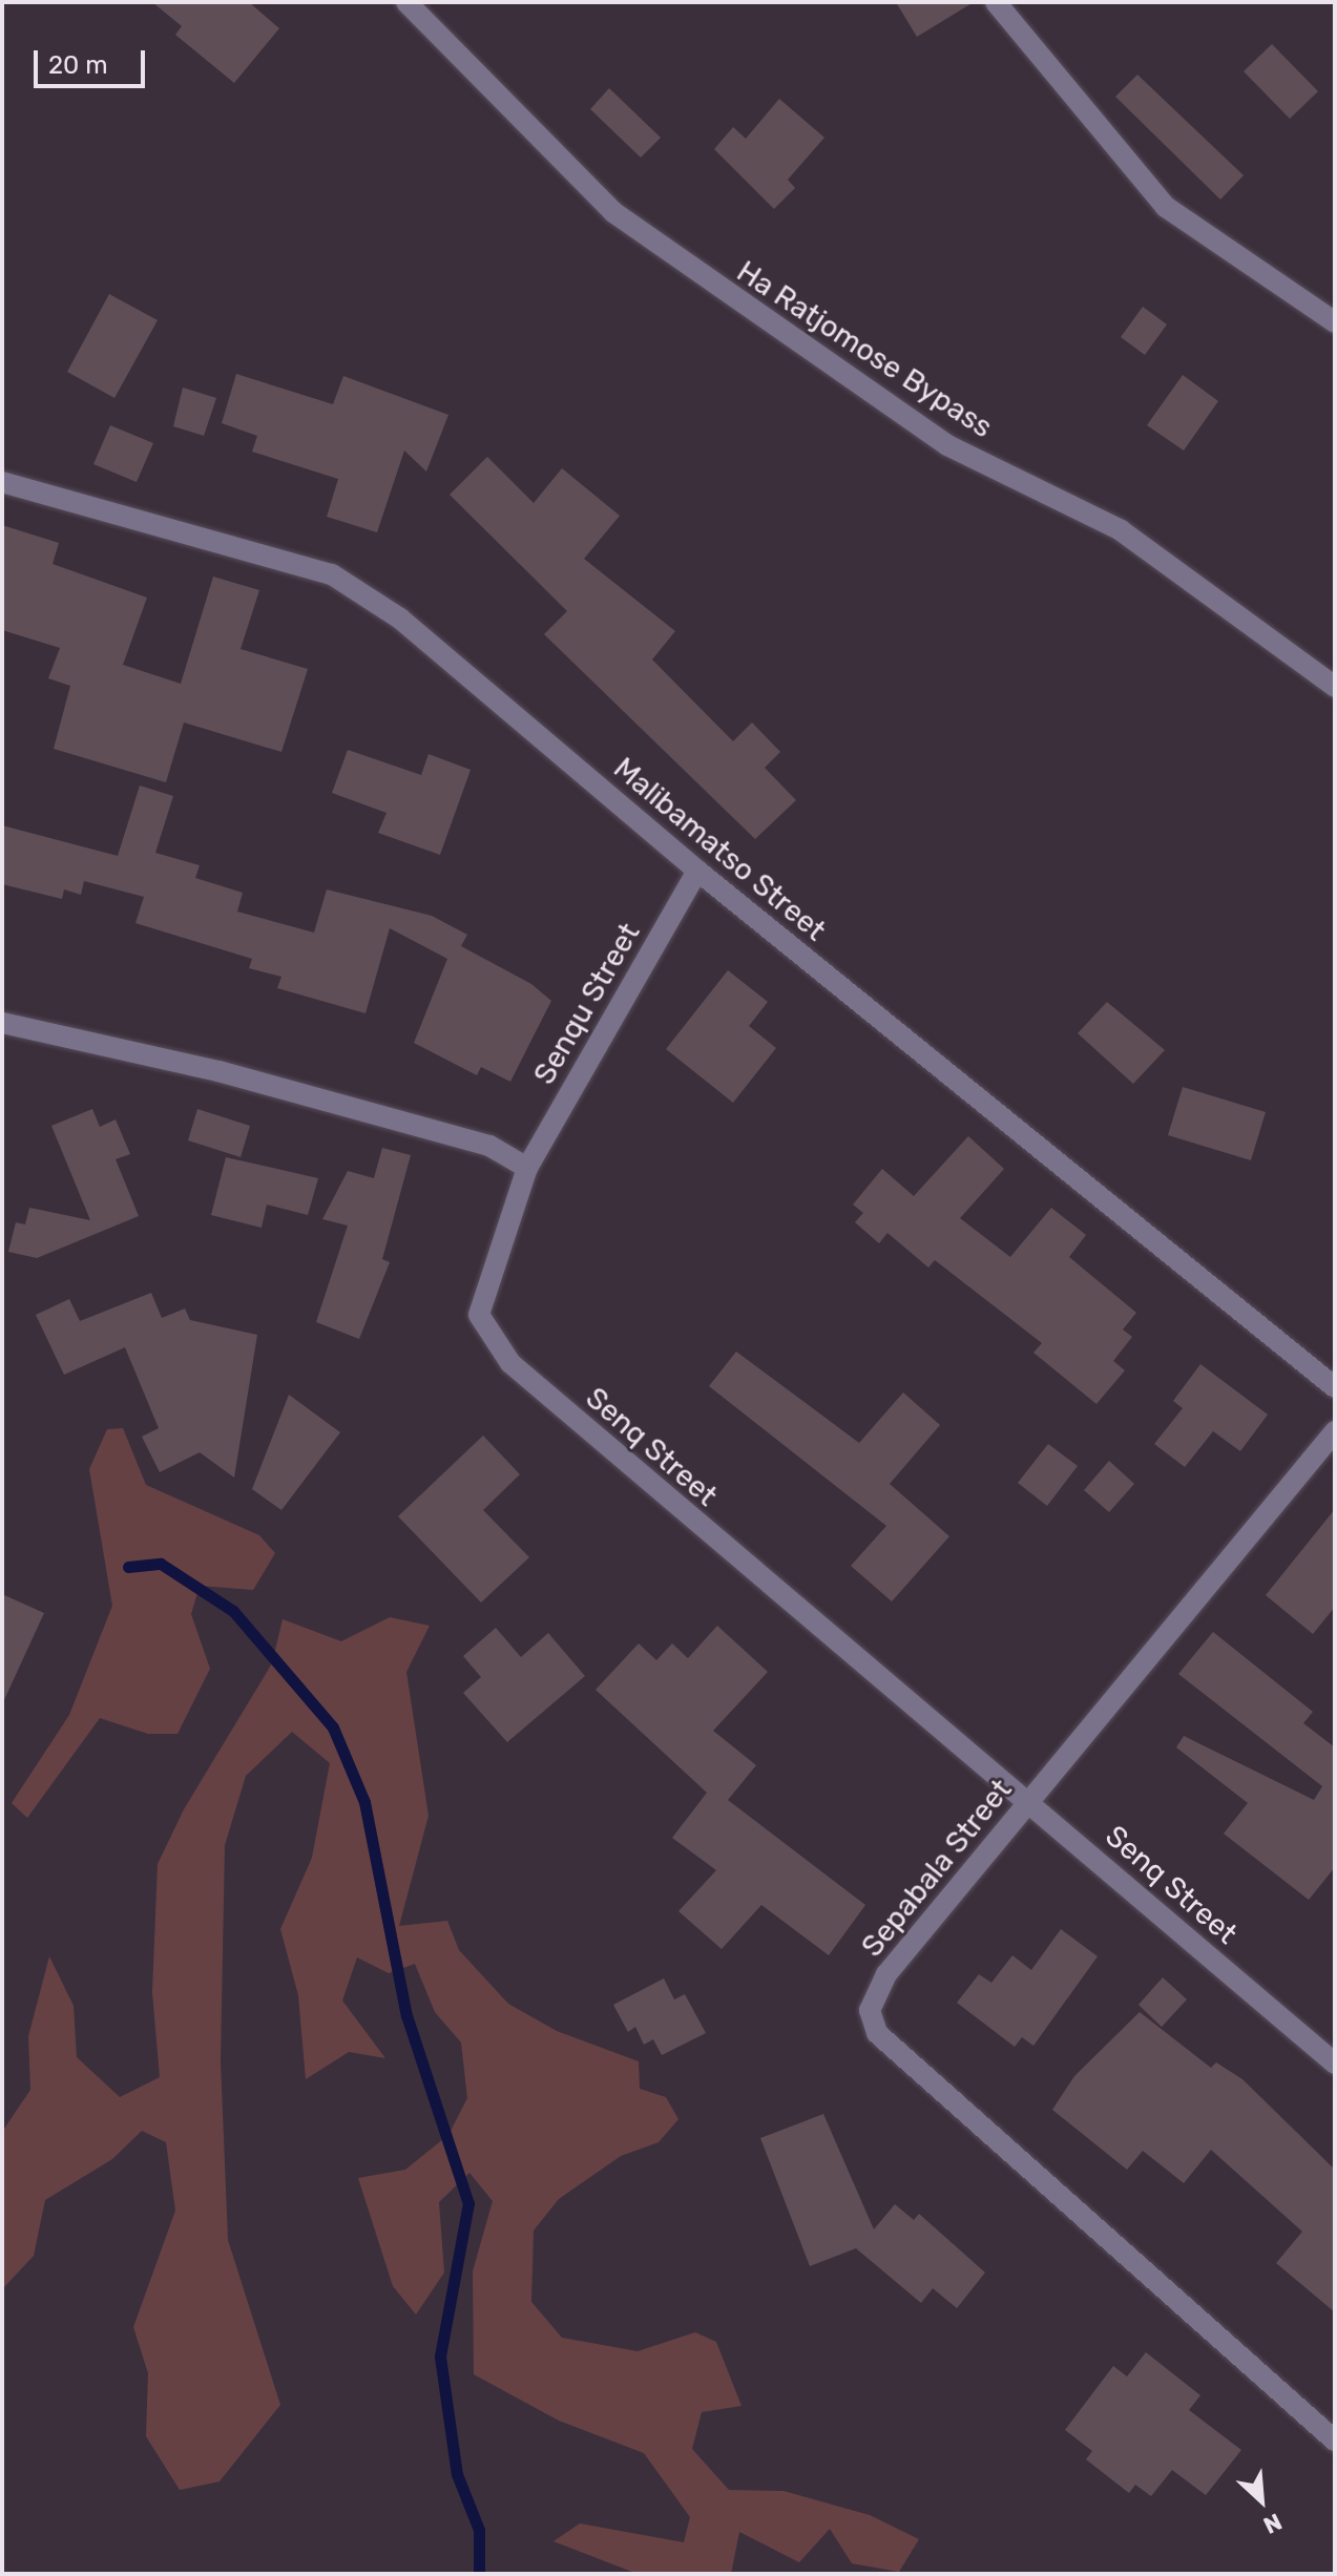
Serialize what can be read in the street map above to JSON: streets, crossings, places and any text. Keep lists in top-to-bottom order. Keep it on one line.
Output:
{"streets":{"street":["Ha Ratjomose Bypass","Malibamatso Street","Senqu Street","Senq Street","Sepabala Street"]},"crossings":[["Malibamatso Street","Senqu Street"],["Senqu Street","Senq Street"],["Senq Street","Sepabala Street"]],"scale_bar":"20 m","north":"bottom right"}
